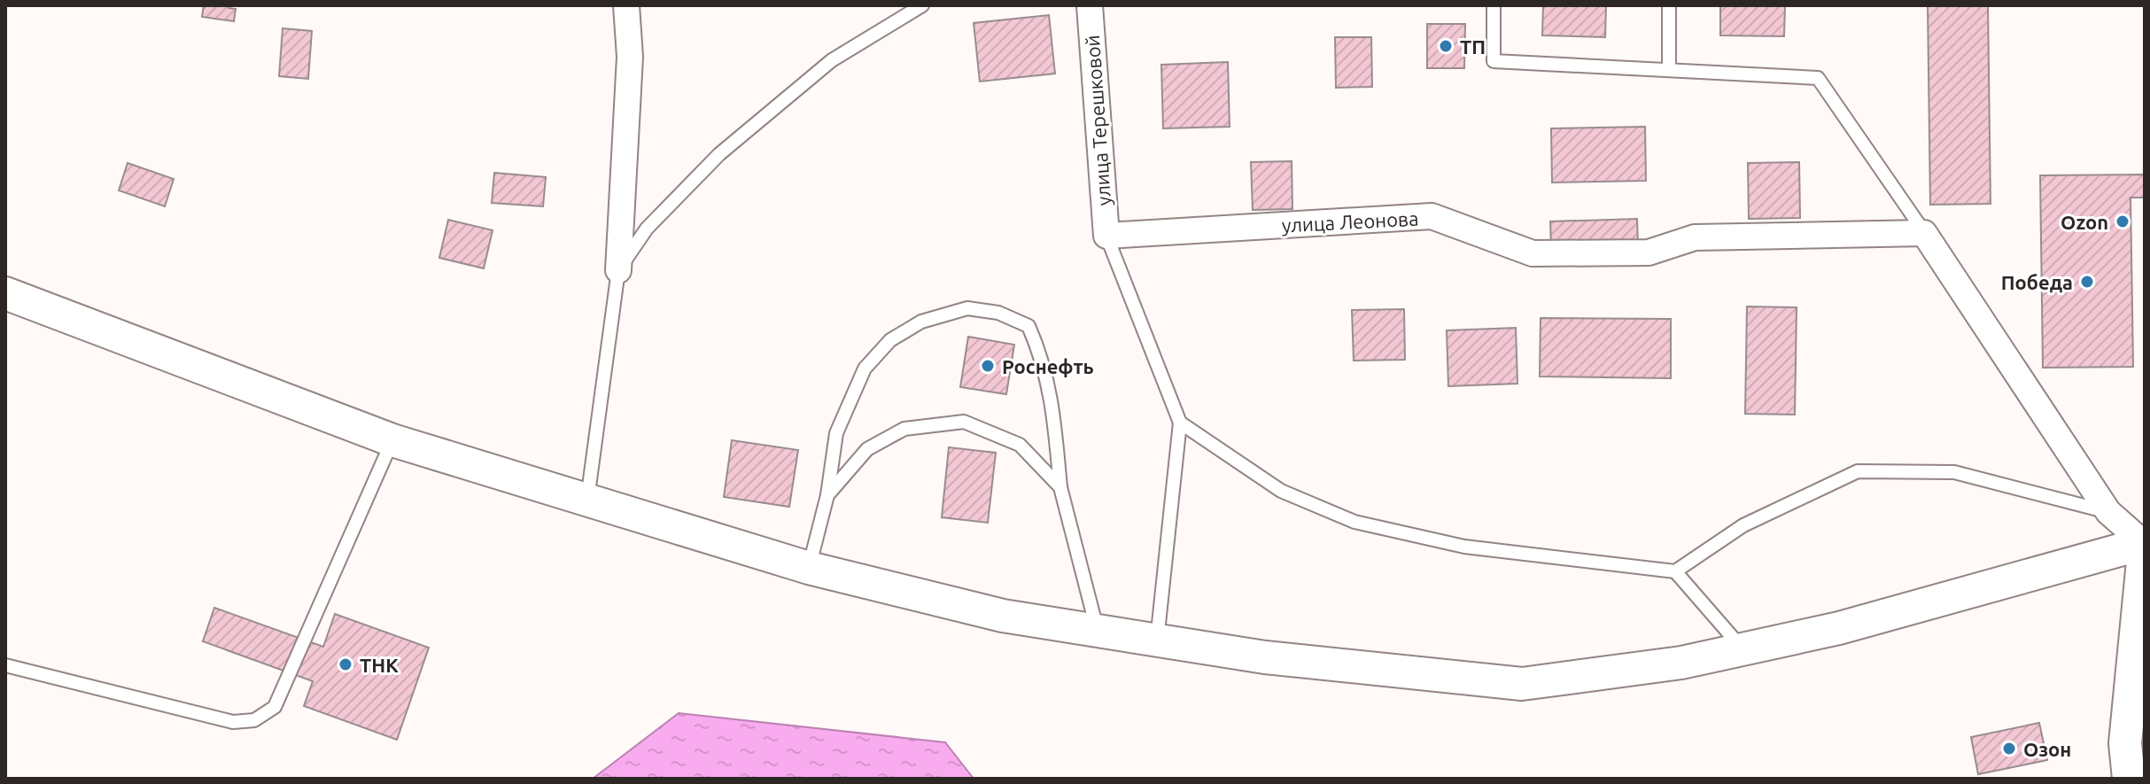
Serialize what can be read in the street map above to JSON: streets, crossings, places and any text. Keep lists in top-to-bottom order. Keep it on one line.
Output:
{"streets":{"street":["улица Терешковой","улица Леонова"]},"crossings":[["улица Терешковой","улица Леонова"]],"places":["ТП","Ozon","Победа","Роснефть","ТНК","Озон"]}
